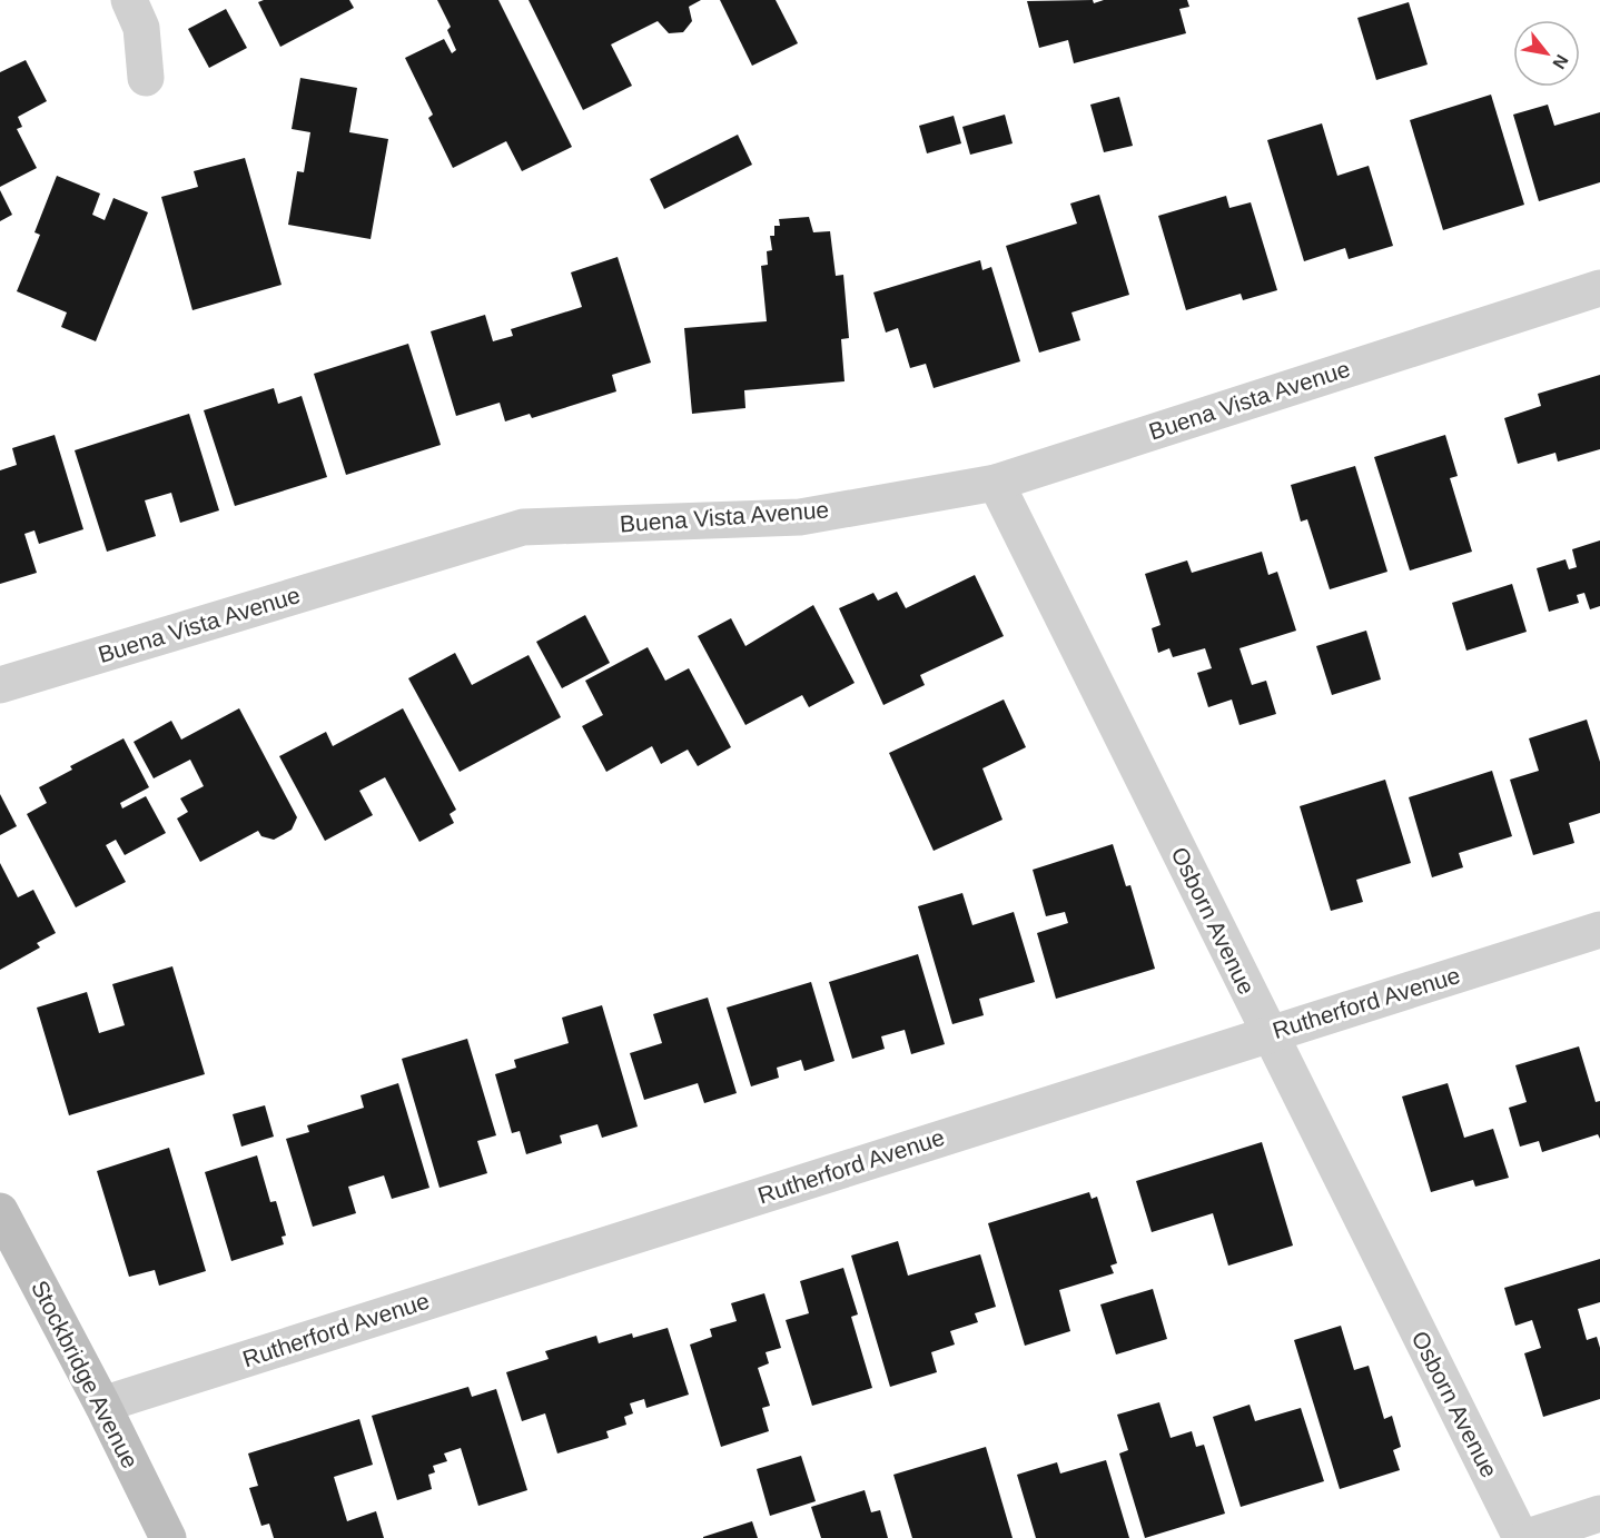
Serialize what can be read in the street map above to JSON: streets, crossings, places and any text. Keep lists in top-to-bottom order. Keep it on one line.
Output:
{"streets":{"street":["Buena Vista Avenue","Osborn Avenue","Rutherford Avenue","Stockbridge Avenue"]},"crossings":[["Buena Vista Avenue","Osborn Avenue"],["Osborn Avenue","Rutherford Avenue"],["Rutherford Avenue","Stockbridge Avenue"]],"north":"bottom right"}
